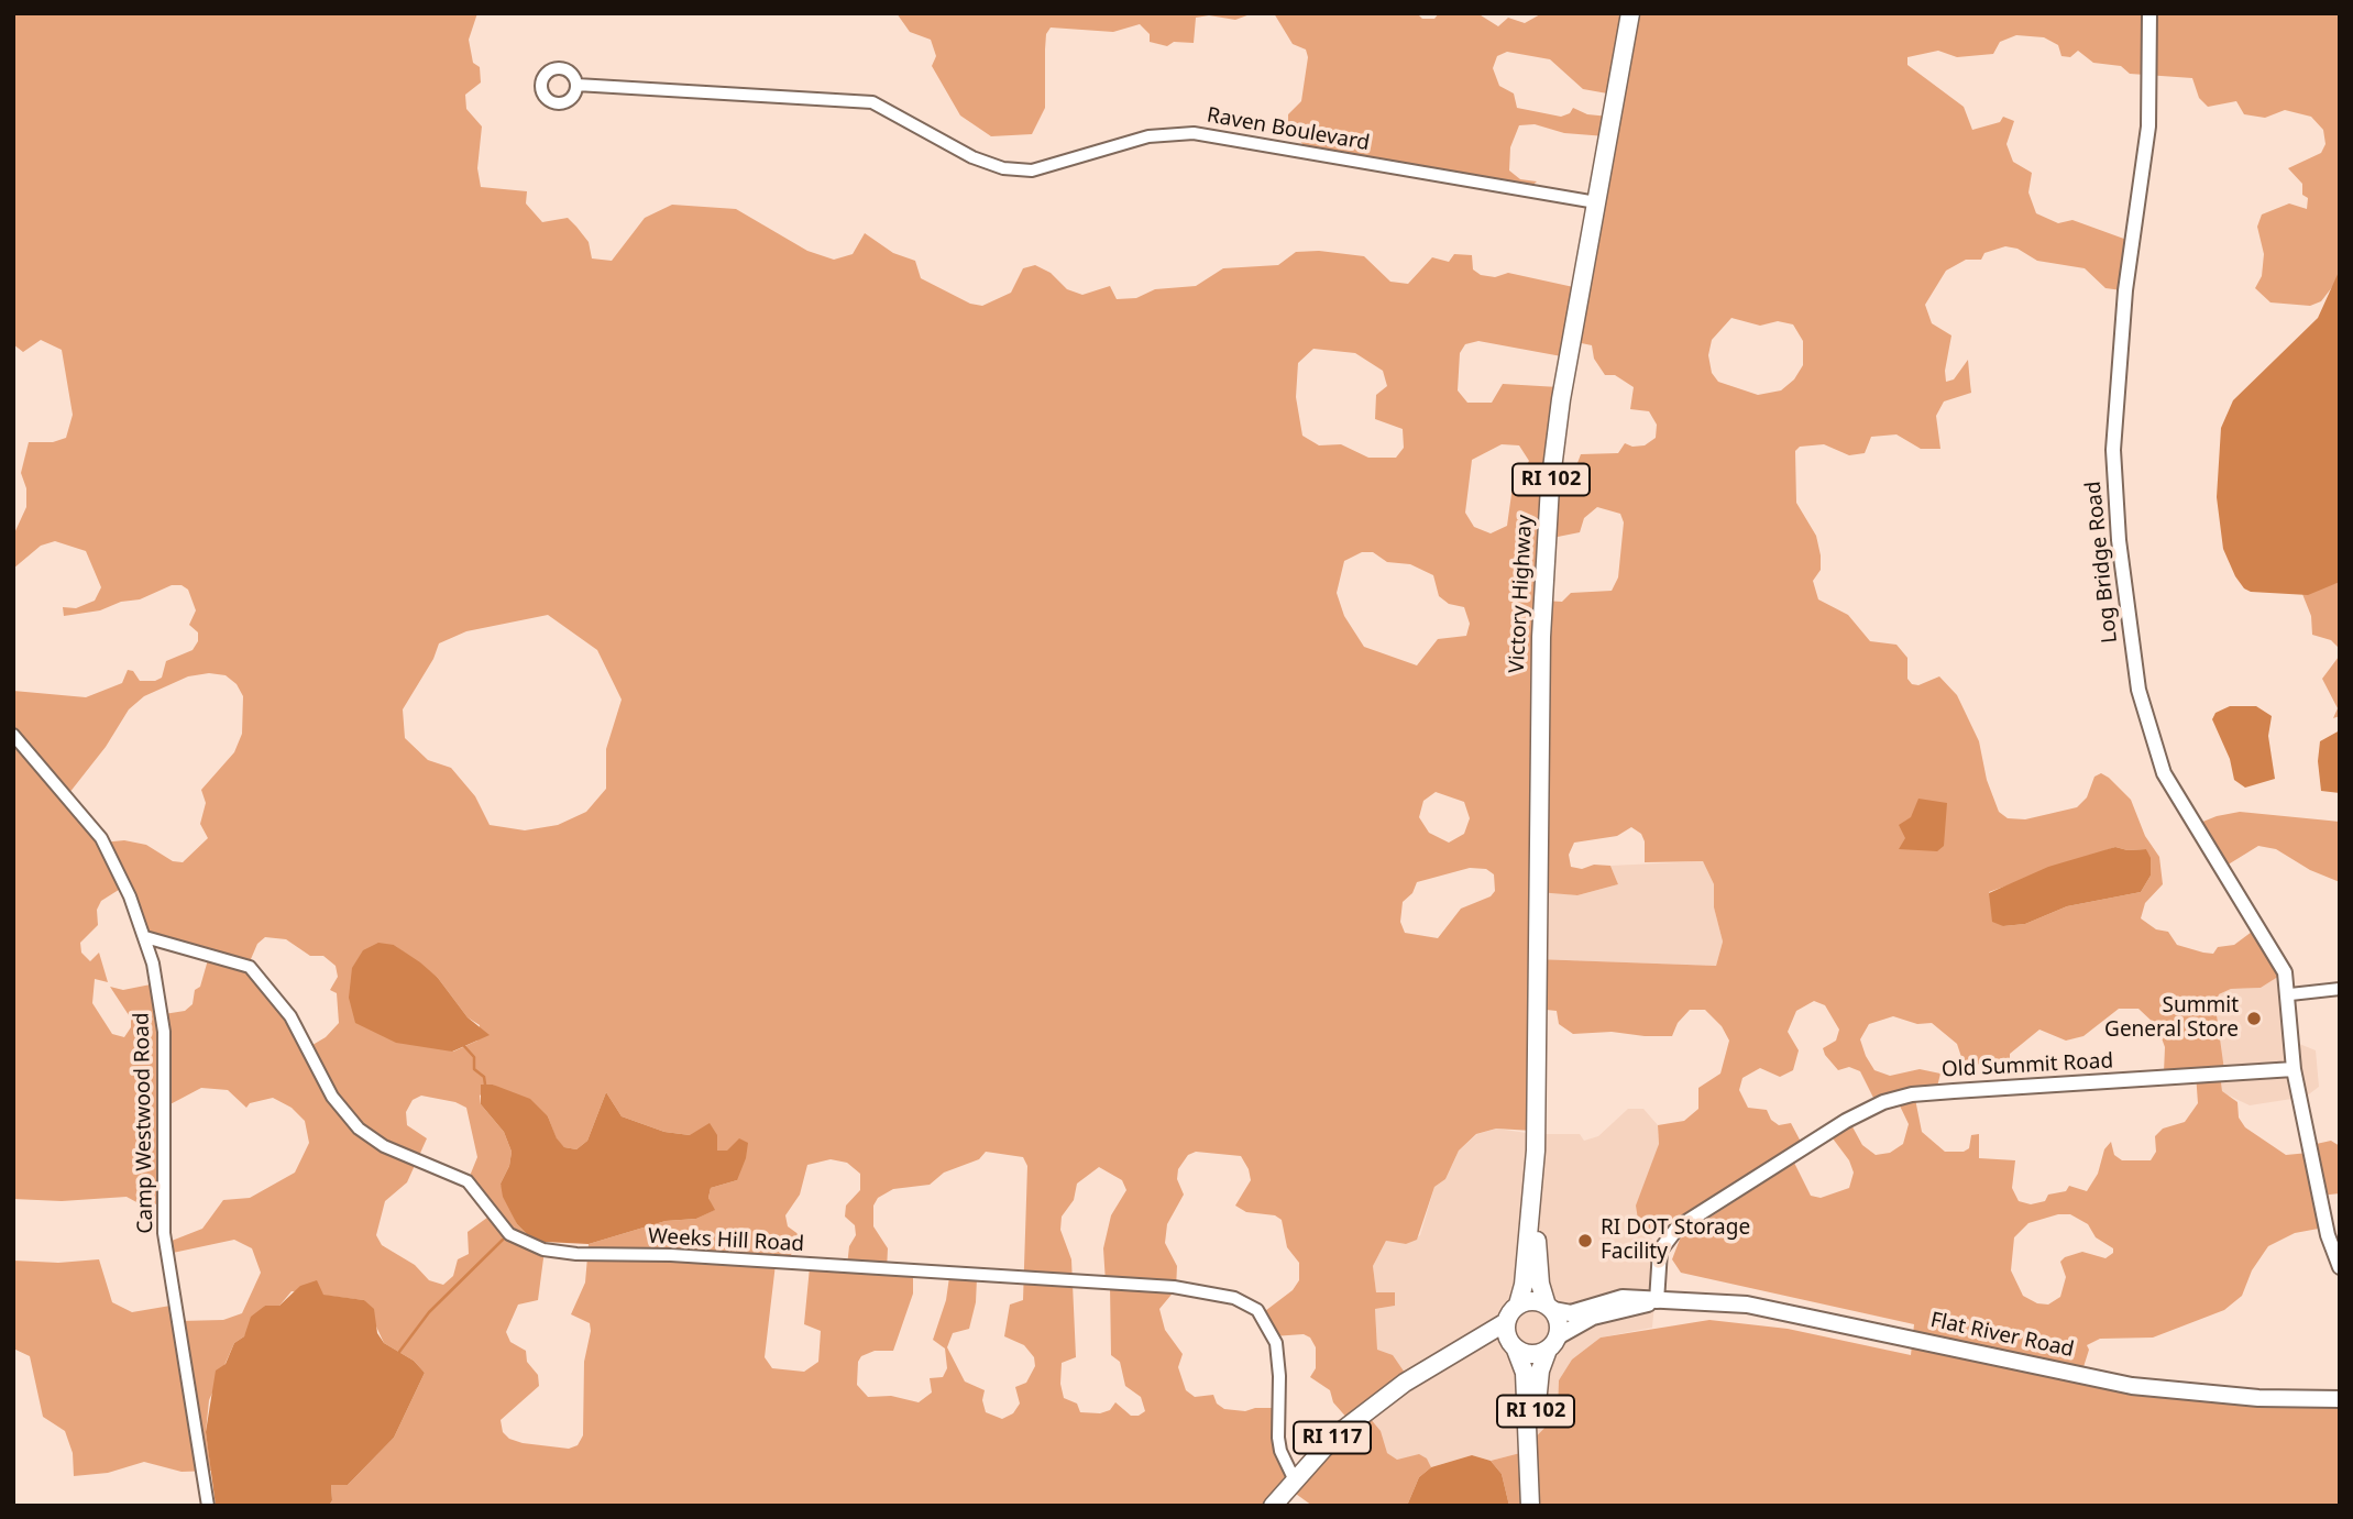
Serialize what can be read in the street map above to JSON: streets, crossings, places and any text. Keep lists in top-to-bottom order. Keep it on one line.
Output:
{"streets":{"main road":["RI 102","Victory Highway","Flat River Road","RI 117"],"street":["Raven Boulevard","Log Bridge Road","Old Summit Road","Camp Westwood Road","Weeks Hill Road"]},"crossings":[["Raven Boulevard","Victory Highway"],["RI 102","Victory Highway"],["RI 102","Flat River Road"],["RI 102","RI 117"],["Log Bridge Road","Old Summit Road"],["Victory Highway","Flat River Road"],["Victory Highway","RI 117"],["Old Summit Road","Flat River Road"],["Camp Westwood Road","Weeks Hill Road"],["Weeks Hill Road","RI 117"],["Flat River Road","RI 117"]],"places":["Summit General Store","RI DOT Storage Facility"]}
